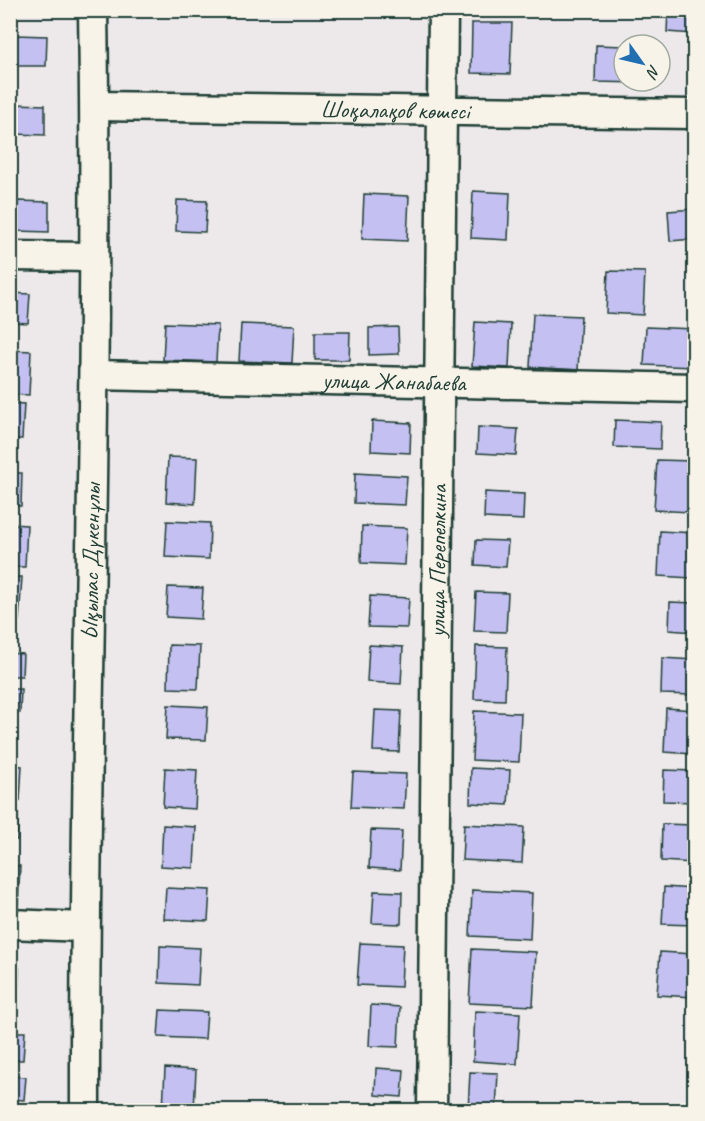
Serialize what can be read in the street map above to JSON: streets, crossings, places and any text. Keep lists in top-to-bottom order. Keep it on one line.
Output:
{"streets":{"street":["Шоқалақов көшесі","улица Жанабаева","Ықылас Дүкенұлы","улица Перепелкина"]},"crossings":[["Шоқалақов көшесі","Ықылас Дүкенұлы"],["Шоқалақов көшесі","улица Перепелкина"],["улица Жанабаева","Ықылас Дүкенұлы"],["улица Жанабаева","улица Перепелкина"]],"north":"bottom right"}
